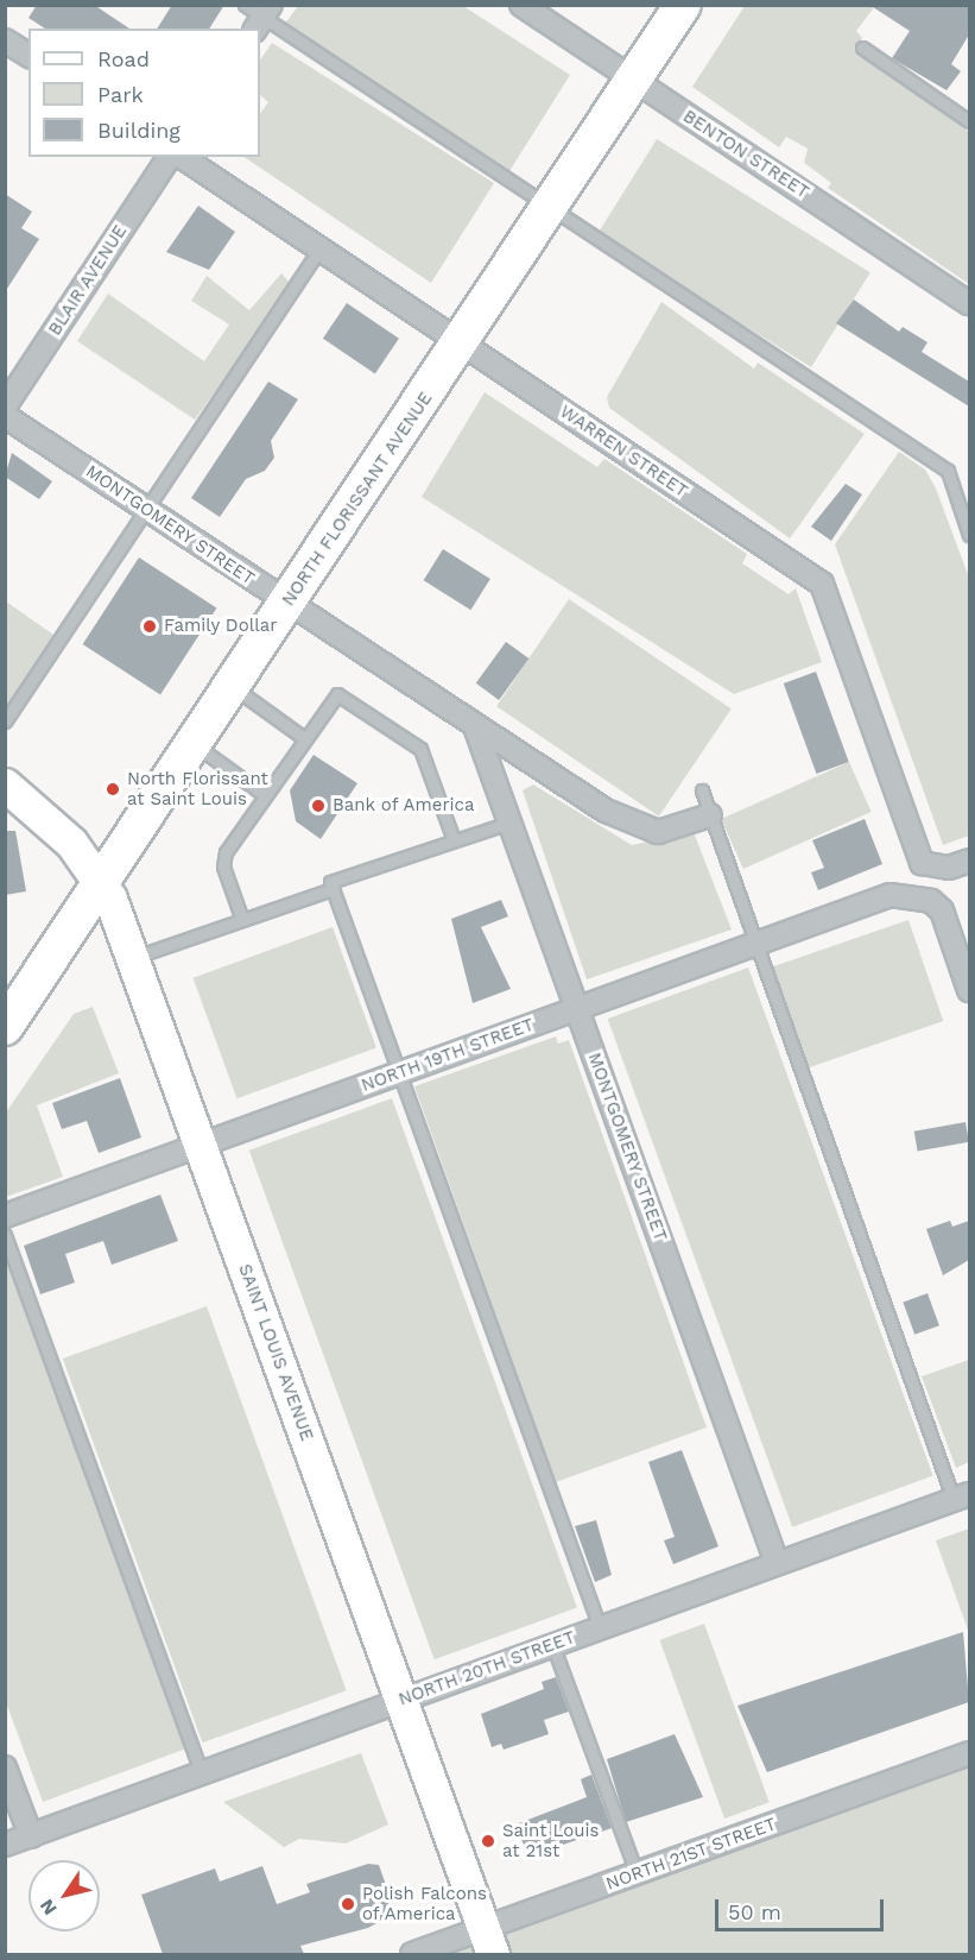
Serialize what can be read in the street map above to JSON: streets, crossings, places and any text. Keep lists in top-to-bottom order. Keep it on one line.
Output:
{"streets":{"main road":["NORTH FLORISSANT AVENUE"],"street":["BENTON STREET","BLAIR AVENUE","WARREN STREET","MONTGOMERY STREET","NORTH 19TH STREET","SAINT LOUIS AVENUE","NORTH 20TH STREET","NORTH 21ST STREET"]},"crossings":[["BENTON STREET","NORTH FLORISSANT AVENUE"],["WARREN STREET","NORTH FLORISSANT AVENUE"],["NORTH FLORISSANT AVENUE","MONTGOMERY STREET"],["NORTH FLORISSANT AVENUE","SAINT LOUIS AVENUE"],["MONTGOMERY STREET","NORTH 19TH STREET"],["MONTGOMERY STREET","NORTH 20TH STREET"],["NORTH 19TH STREET","SAINT LOUIS AVENUE"],["SAINT LOUIS AVENUE","NORTH 20TH STREET"],["SAINT LOUIS AVENUE","NORTH 21ST STREET"]],"places":["Family Dollar","North Florissant at Saint Louis","Bank of America","Saint Louis at 21st","Polish Falcons of America"],"legend":["Road","Park","Building"],"scale_bar":"50 m","north":"bottom left"}
